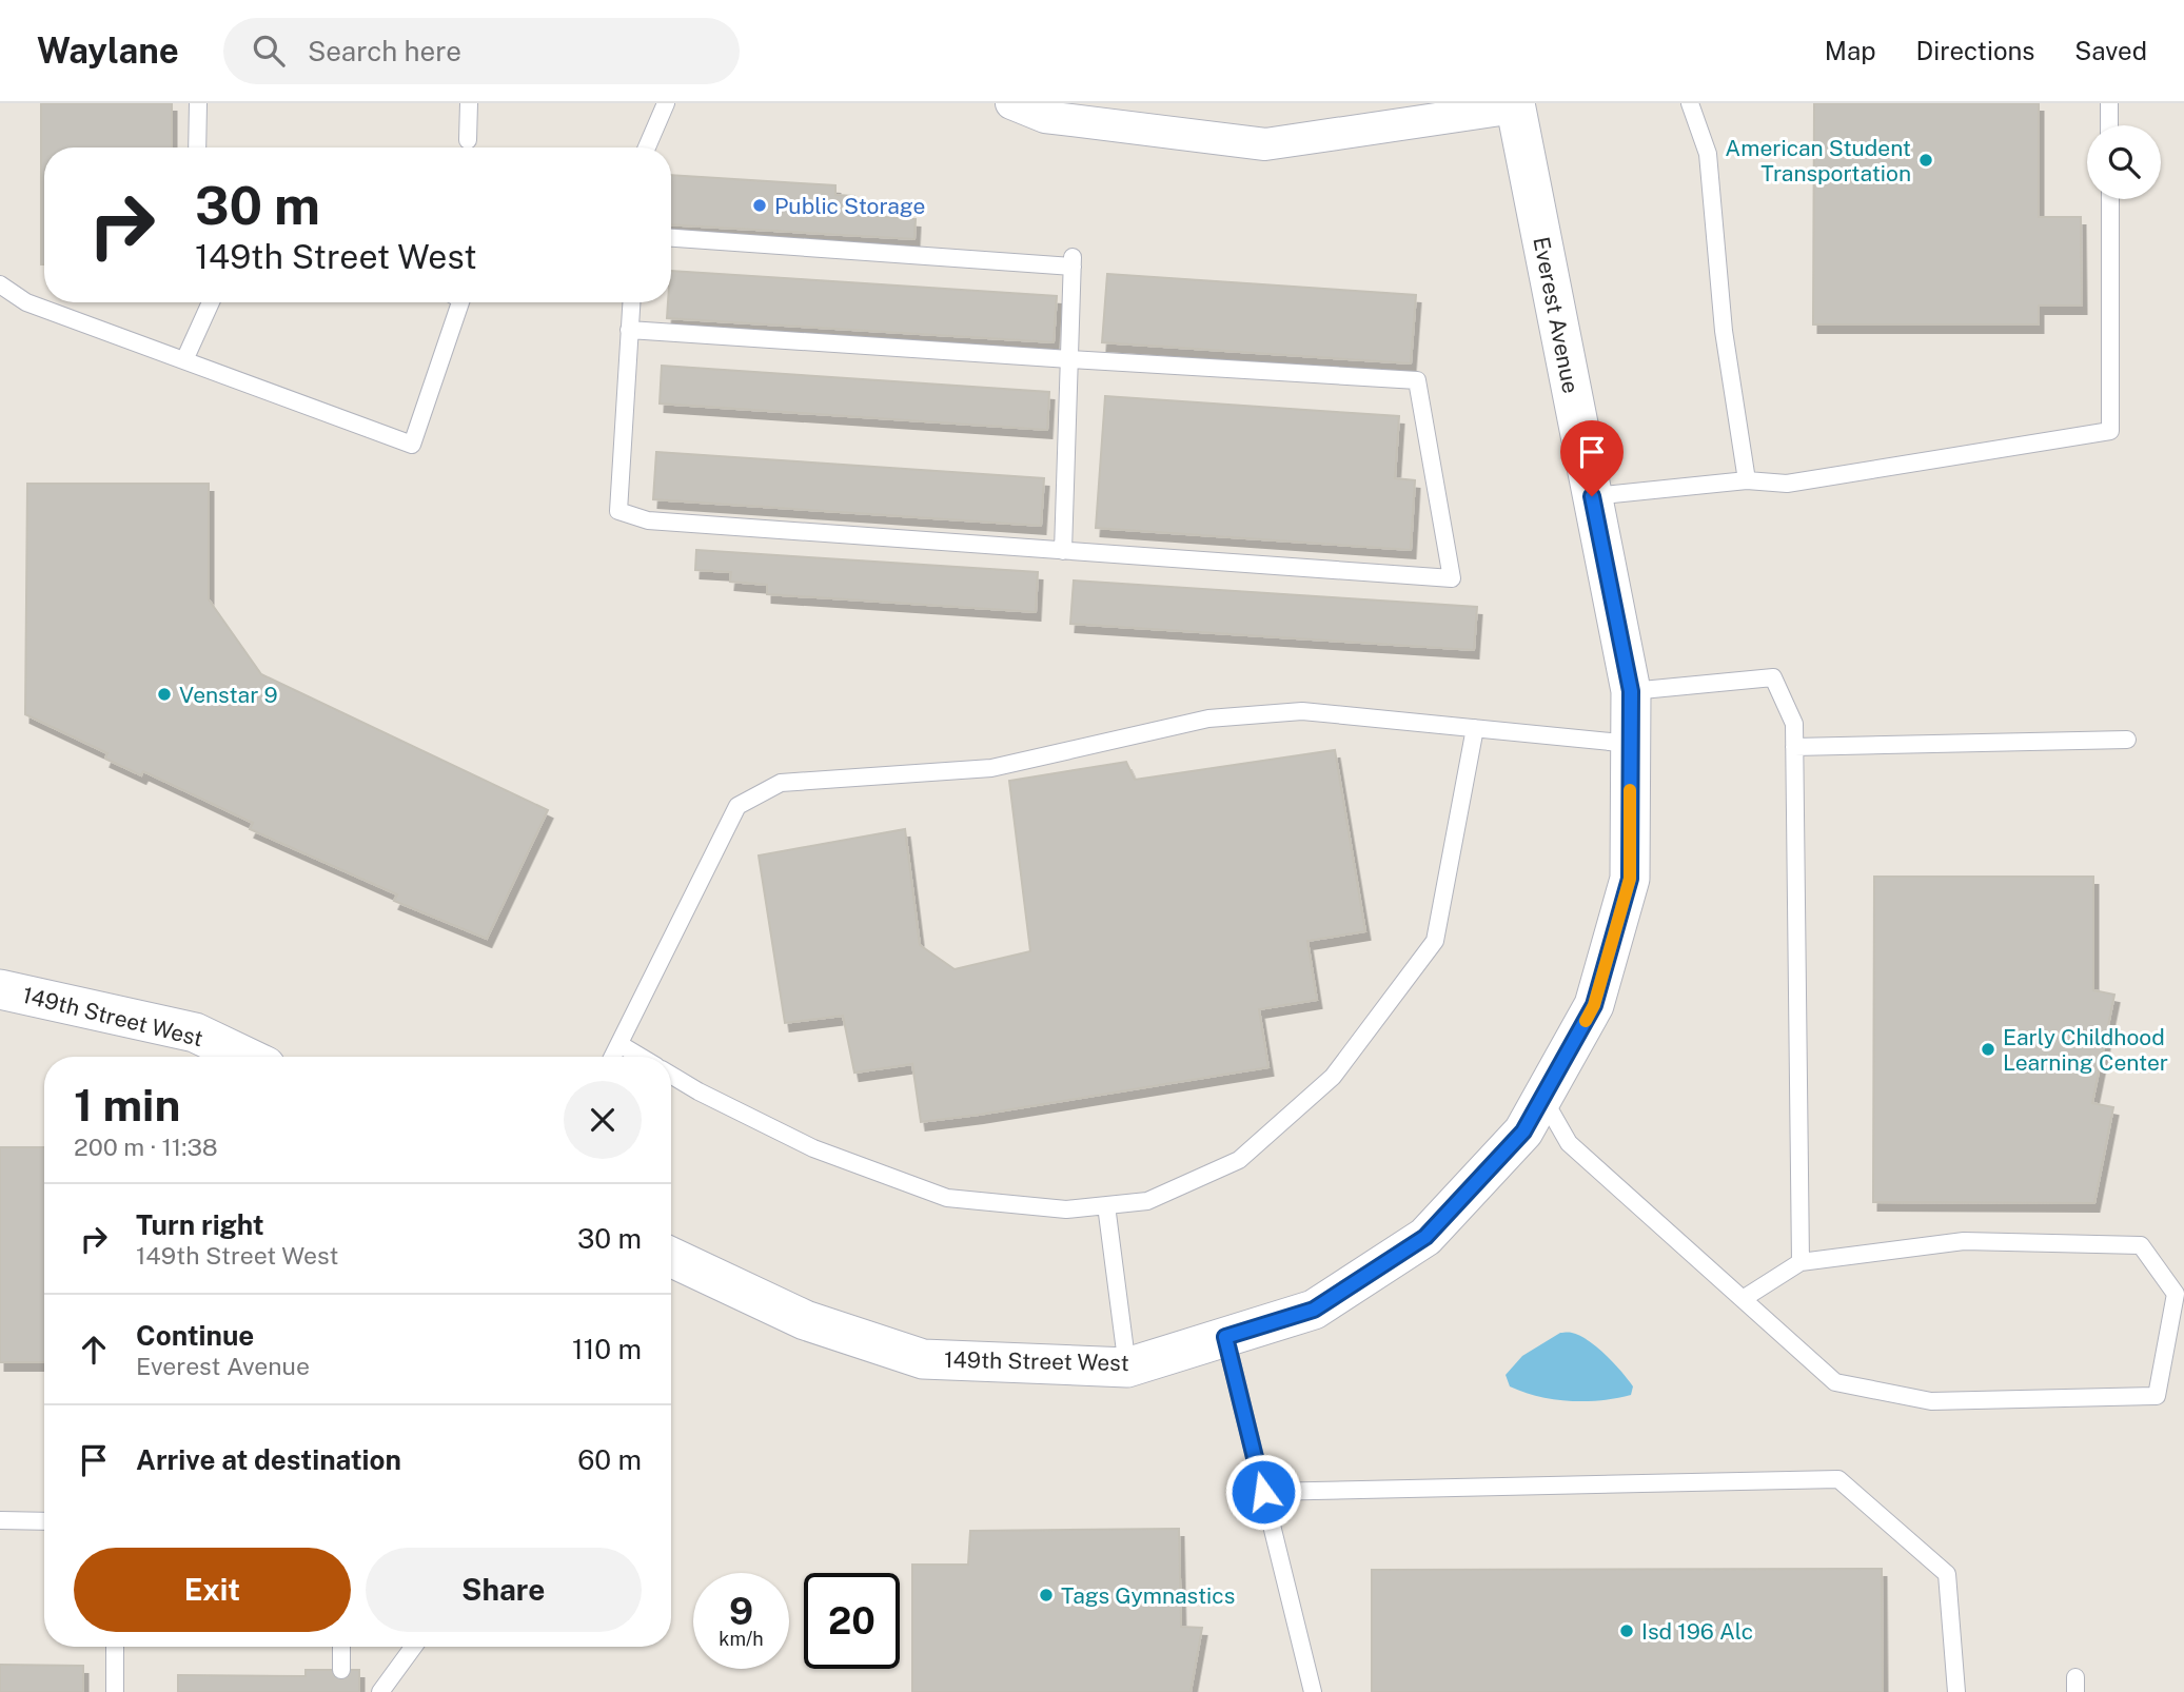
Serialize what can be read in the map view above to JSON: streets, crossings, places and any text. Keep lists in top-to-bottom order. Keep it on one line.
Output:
{"streets":{"street":["Everest Avenue","149th Street West"]},"crossings":[["Everest Avenue","149th Street West"]],"places":["American Student Transportation","Public Storage","Venstar 9","Early Childhood Learning Center","Tags Gymnastics","Isd 196 Alc"],"page":{"header":"Waylane","search":"Search here","nav":["Map","Directions","Saved"],"turn":["30 m","149th Street West"],"heading":["1 min","200 m · 11:38"],"list":[{"name":"Turn right","note":"149th Street West","value":"30 m"},{"name":"Continue","note":"Everest Avenue","value":"110 m"},{"name":"Arrive at destination","value":"60 m"}],"buttons":["Exit","Share"],"speed":"9 km/h","limit":"20"}}
